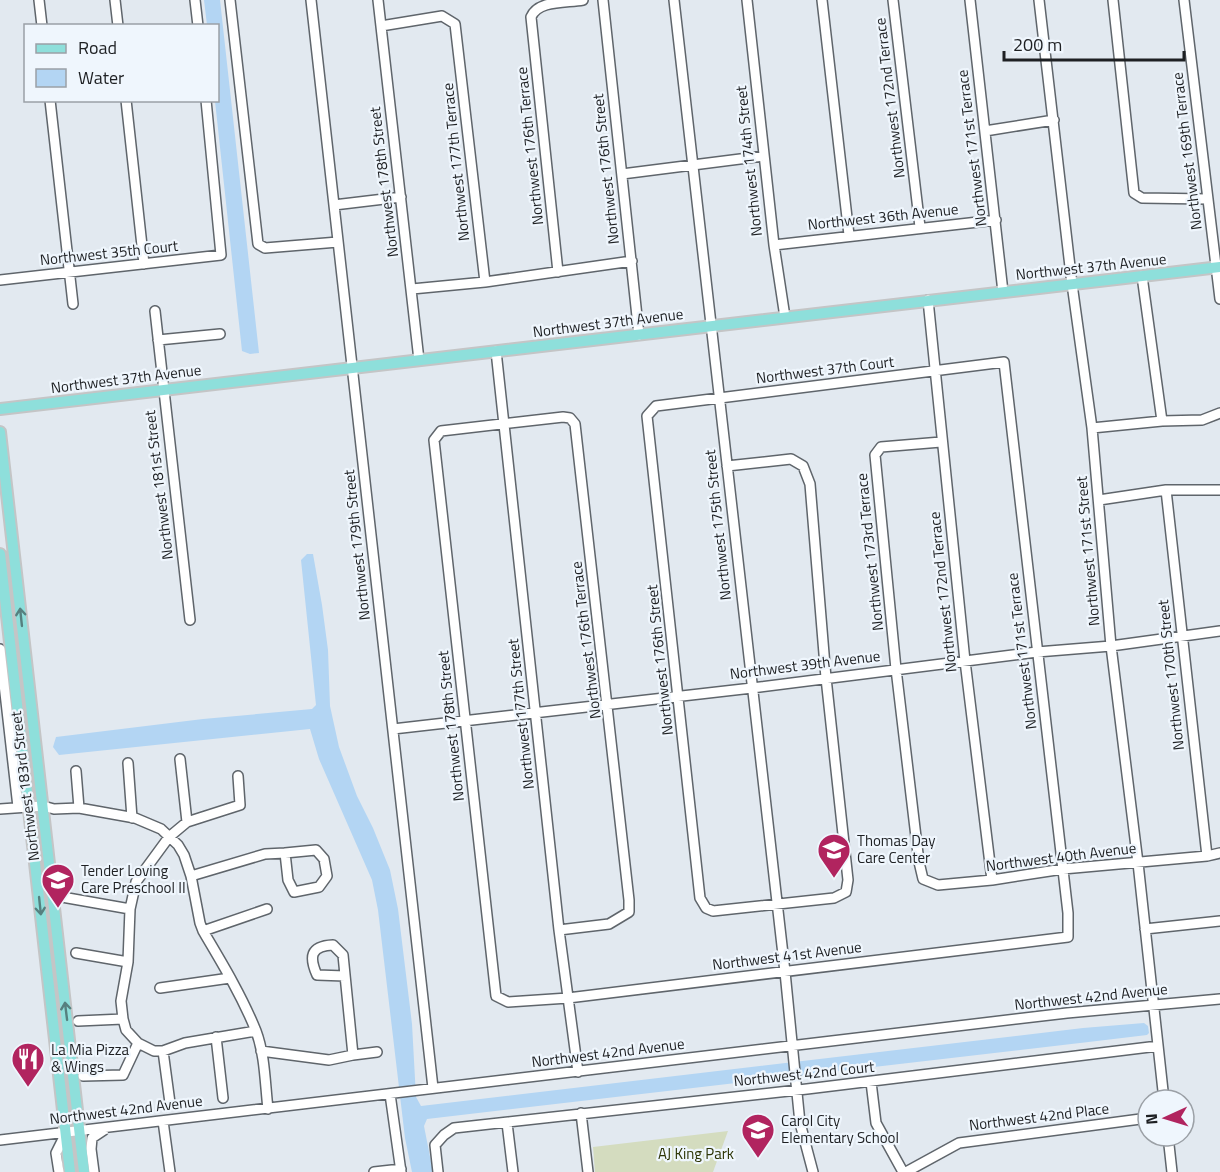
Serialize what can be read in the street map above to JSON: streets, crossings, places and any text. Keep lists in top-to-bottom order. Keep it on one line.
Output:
{"streets":{"main road":["Northwest 37th Avenue","Northwest 183rd Street"],"street":["Northwest 172nd Terrace","Northwest 176th Terrace","Northwest 171st Terrace","Northwest 169th Terrace","Northwest 174th Street","Northwest 177th Terrace","Northwest 176th Street","Northwest 178th Street","Northwest 36th Avenue","Northwest 35th Court","Northwest 37th Court","Northwest 181st Street","Northwest 175th Street","Northwest 179th Street","Northwest 171st Street","Northwest 173rd Terrace","Northwest 39th Avenue","Northwest 170th Street","Northwest 177th Street","Northwest 40th Avenue","Northwest 41st Avenue","Northwest 42nd Avenue","Northwest 42nd Court","Northwest 42nd Place"]},"crossings":[["Northwest 172nd Terrace","Northwest 36th Avenue"],["Northwest 172nd Terrace","Northwest 37th Avenue"],["Northwest 172nd Terrace","Northwest 37th Court"],["Northwest 172nd Terrace","Northwest 173rd Terrace"],["Northwest 172nd Terrace","Northwest 39th Avenue"],["Northwest 172nd Terrace","Northwest 40th Avenue"],["Northwest 176th Terrace","Northwest 178th Street"],["Northwest 176th Terrace","Northwest 39th Avenue"],["Northwest 176th Terrace","Northwest 177th Street"],["Northwest 171st Terrace","Northwest 36th Avenue"],["Northwest 171st Terrace","Northwest 37th Avenue"],["Northwest 171st Terrace","Northwest 37th Court"],["Northwest 171st Terrace","Northwest 39th Avenue"],["Northwest 171st Terrace","Northwest 40th Avenue"],["Northwest 171st Terrace","Northwest 41st Avenue"],["Northwest 169th Terrace","Northwest 37th Avenue"],["Northwest 174th Street","Northwest 36th Avenue"],["Northwest 174th Street","Northwest 37th Avenue"],["Northwest 177th Terrace","Northwest 178th Street"],["Northwest 176th Street","Northwest 37th Avenue"],["Northwest 176th Street","Northwest 37th Court"],["Northwest 176th Street","Northwest 175th Street"],["Northwest 176th Street","Northwest 39th Avenue"],["Northwest 178th Street","Northwest 37th Avenue"],["Northwest 178th Street","Northwest 39th Avenue"],["Northwest 178th Street","Northwest 177th Street"],["Northwest 178th Street","Northwest 41st Avenue"],["Northwest 37th Avenue","Northwest 181st Street"],["Northwest 37th Avenue","Northwest 175th Street"],["Northwest 37th Avenue","Northwest 179th Street"],["Northwest 37th Avenue","Northwest 171st Street"],["Northwest 37th Avenue","Northwest 177th Street"],["Northwest 37th Court","Northwest 175th Street"],["Northwest 175th Street","Northwest 39th Avenue"],["Northwest 175th Street","Northwest 41st Avenue"],["Northwest 175th Street","Northwest 42nd Avenue"],["Northwest 175th Street","Northwest 42nd Court"],["Northwest 179th Street","Northwest 39th Avenue"],["Northwest 179th Street","Northwest 42nd Avenue"],["Northwest 171st Street","Northwest 39th Avenue"],["Northwest 171st Street","Northwest 40th Avenue"],["Northwest 171st Street","Northwest 42nd Avenue"],["Northwest 171st Street","Northwest 42nd Court"],["Northwest 173rd Terrace","Northwest 39th Avenue"],["Northwest 173rd Terrace","Northwest 40th Avenue"],["Northwest 39th Avenue","Northwest 170th Street"],["Northwest 39th Avenue","Northwest 177th Street"],["Northwest 170th Street","Northwest 40th Avenue"],["Northwest 177th Street","Northwest 41st Avenue"],["Northwest 177th Street","Northwest 42nd Avenue"],["Northwest 183rd Street","Northwest 42nd Avenue"]],"parks":["AJ King Park"],"places":{"school or university":["Thomas Day Care Center","Tender Loving Care Preschool II","Carol City Elementary School"],"restaurant":["La Mia Pizza & Wings"]},"legend":["Road","Water"],"scale_bar":"200 m","north":"left"}
